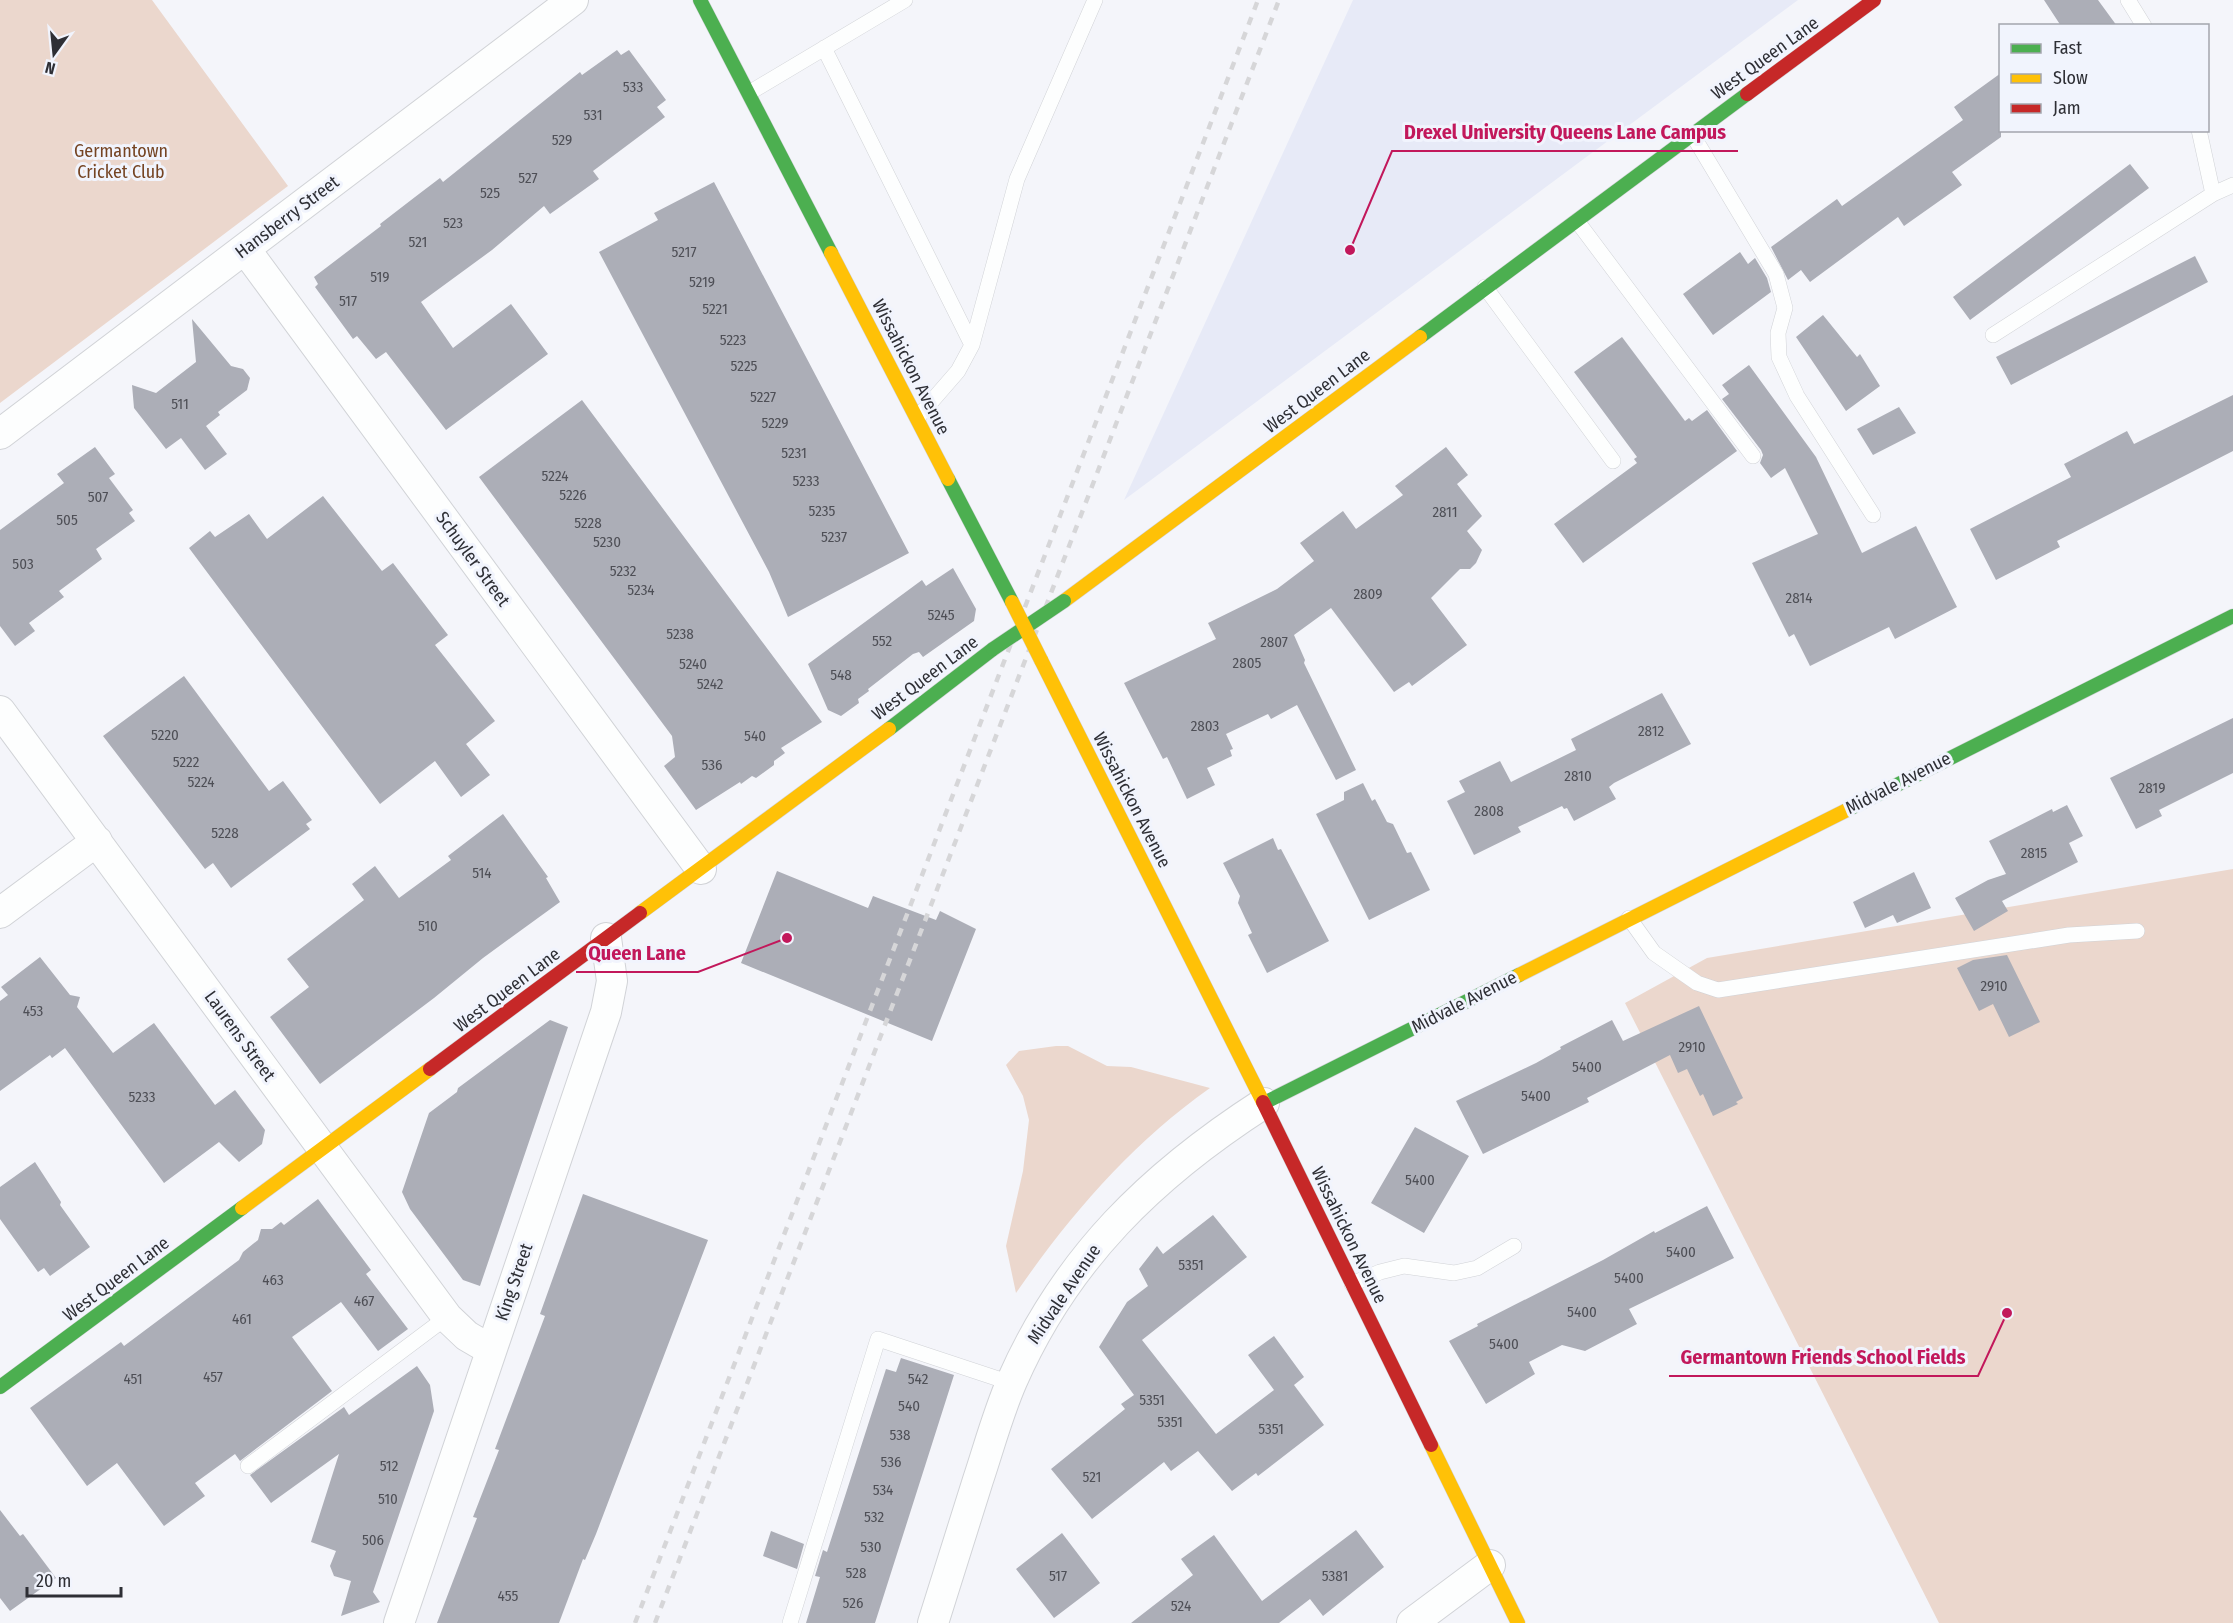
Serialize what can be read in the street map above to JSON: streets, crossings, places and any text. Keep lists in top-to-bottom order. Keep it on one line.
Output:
{"streets":{"street":["West Queen Lane","Hansberry Street","Wissahickon Avenue","Schuyler Street","Midvale Avenue","Laurens Street","King Street"]},"crossings":[["West Queen Lane","Wissahickon Avenue"],["West Queen Lane","Schuyler Street"],["West Queen Lane","Laurens Street"],["West Queen Lane","King Street"],["Hansberry Street","Schuyler Street"],["Wissahickon Avenue","Midvale Avenue"],["Laurens Street","King Street"]],"parks":["Germantown Cricket Club"],"places":["Drexel University Queens Lane Campus","Queen Lane","Germantown Friends School Fields"],"house_numbers":["533","531","529","527","525","523","521","5217","519","5219","517","5221","5223","5225","5227","511","5229","5231","5224","5233","5226","507","5235","2811","505","5228","5237","5230","503","5232","5234","2809","2814","5245","5238","552","2807","2805","5240","548","5242","2803","2812","5220","540","5222","536","2810","5224","2819","2808","5228","2815","514","510","2910","453","2910","5400","5400","5233","5400","5400","5351","5400","463","467","5400","461","5400","457","451","542","5351","540","5351","5351","538","536","512","521","534","510","532","506","530","528","517","5381","455","526","524"],"legend":["Fast","Slow","Jam"],"scale_bar":"20 m","north":"bottom"}
